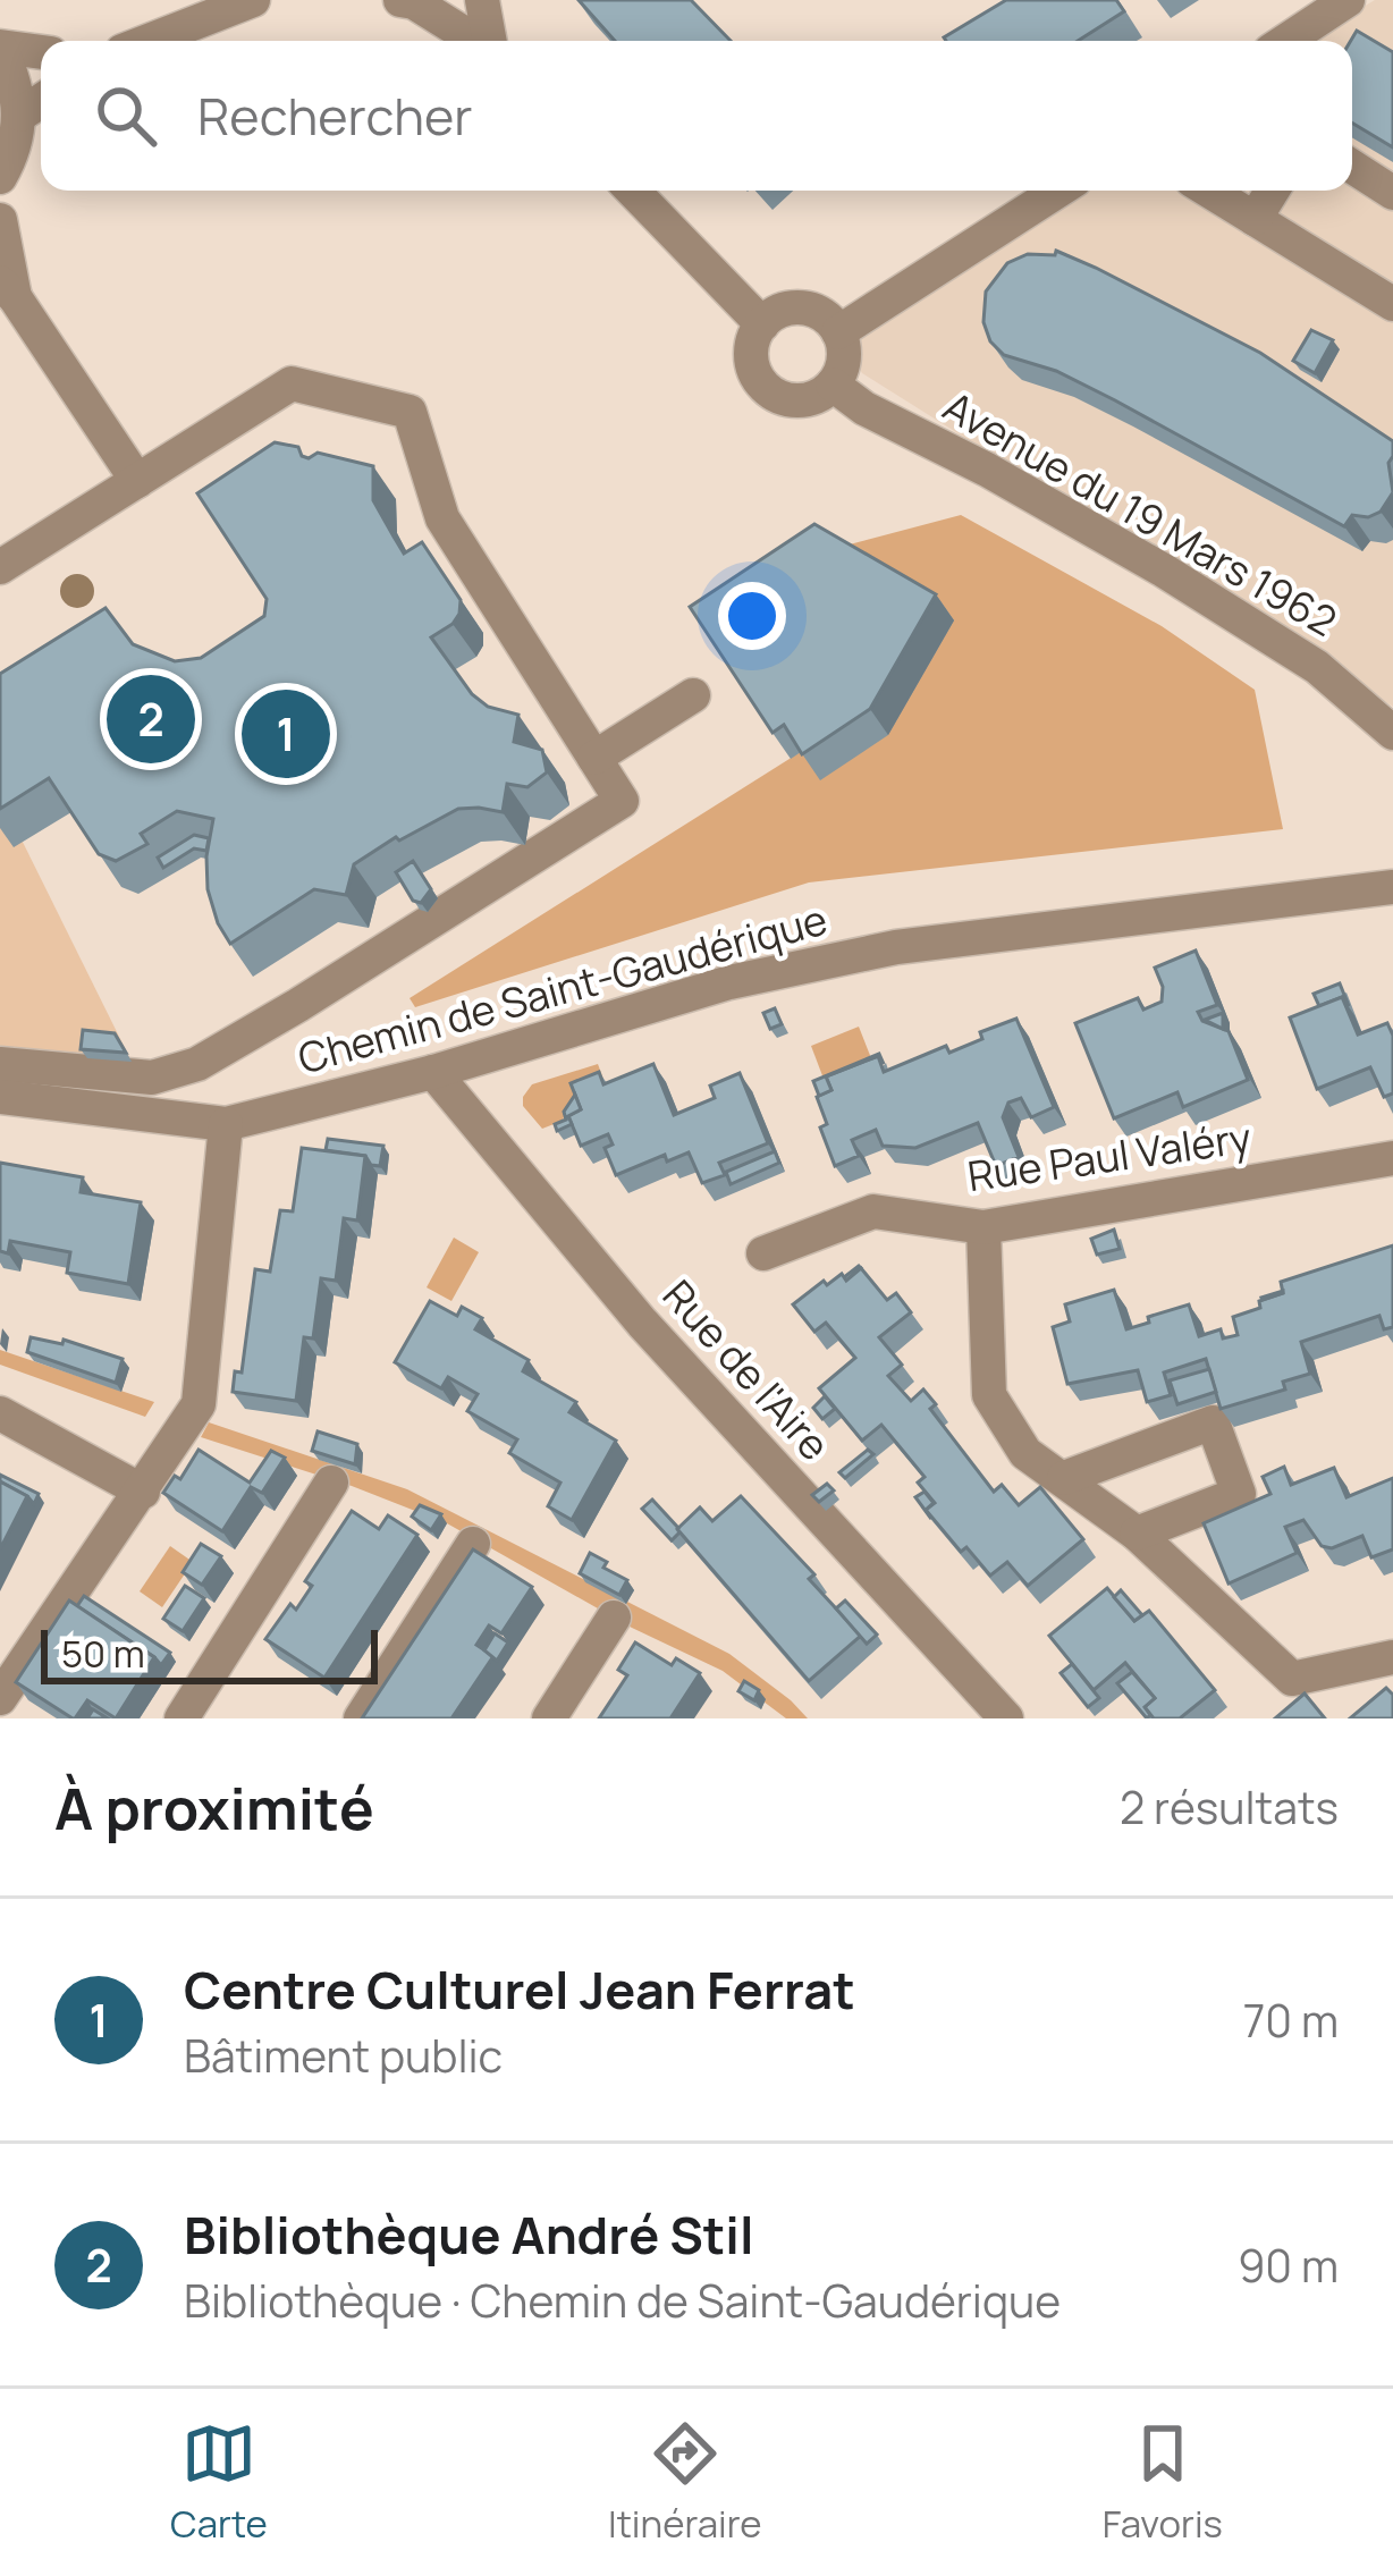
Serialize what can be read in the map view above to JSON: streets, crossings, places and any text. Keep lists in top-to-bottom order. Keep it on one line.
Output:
{"streets":{"street":["Avenue du 19 Mars 1962","Chemin de Saint-Gaudérique","Rue Paul Valéry","Rue de l'Aire"]},"crossings":[["Chemin de Saint-Gaudérique","Rue de l'Aire"]],"scale_bar":"50 m","page":{"search":"Rechercher","pins":["2","1"],"scale":"50 m","heading":["À proximité","2 résultats"],"list":[{"mark":"1","name":"Centre Culturel Jean Ferrat","note":"Bâtiment public","value":"70 m"},{"mark":"2","name":"Bibliothèque André Stil","note":"Bibliothèque · Chemin de Saint-Gaudérique","value":"90 m"}],"nav":["Carte","Itinéraire","Favoris"]}}
